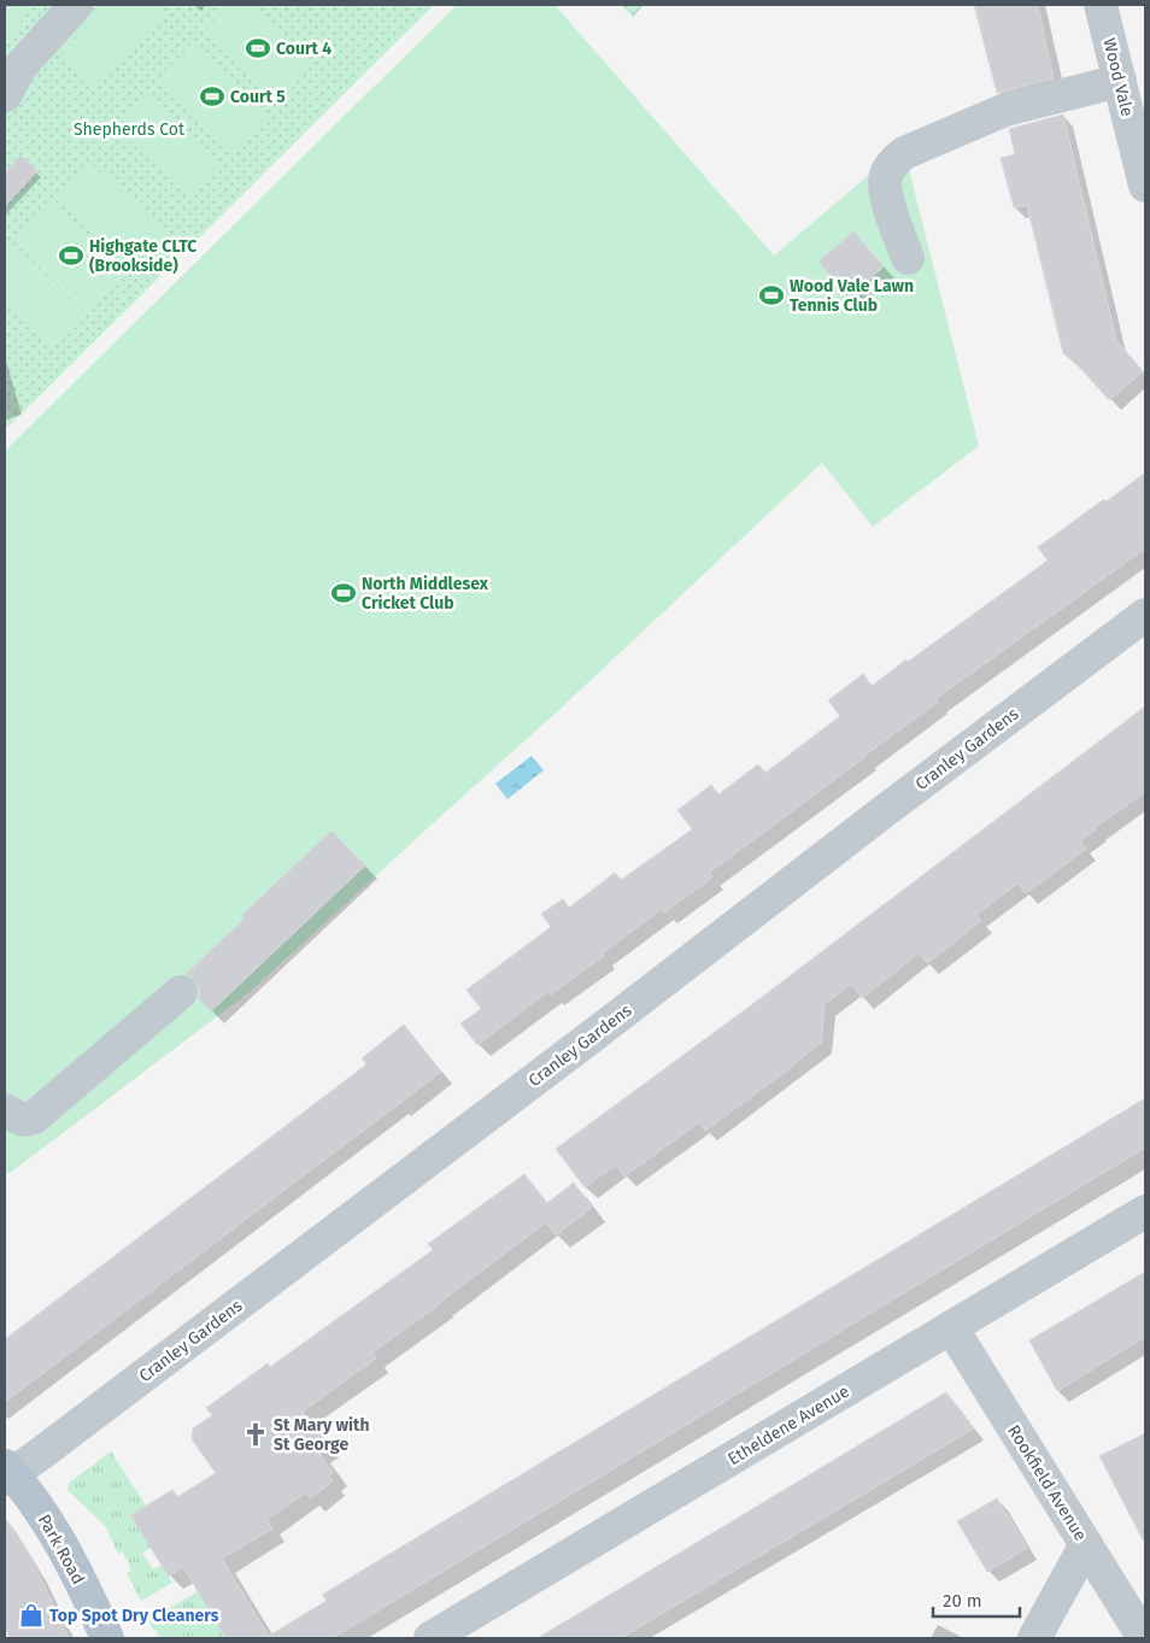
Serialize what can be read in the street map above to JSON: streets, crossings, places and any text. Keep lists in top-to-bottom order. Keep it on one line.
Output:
{"streets":{"main road":["Park Road"],"street":["Wood Vale","Cranley Gardens","Etheldene Avenue","Rookfield Avenue"]},"crossings":[["Cranley Gardens","Park Road"],["Etheldene Avenue","Rookfield Avenue"]],"parks":["Shepherds Cot"],"places":{"sports":["Court 4","Court 5","Highgate CLTC (Brookside)","Wood Vale Lawn Tennis Club","North Middlesex Cricket Club"],"church":["St Mary with St George"],"shop":["Top Spot Dry Cleaners"]},"scale_bar":"20 m"}
